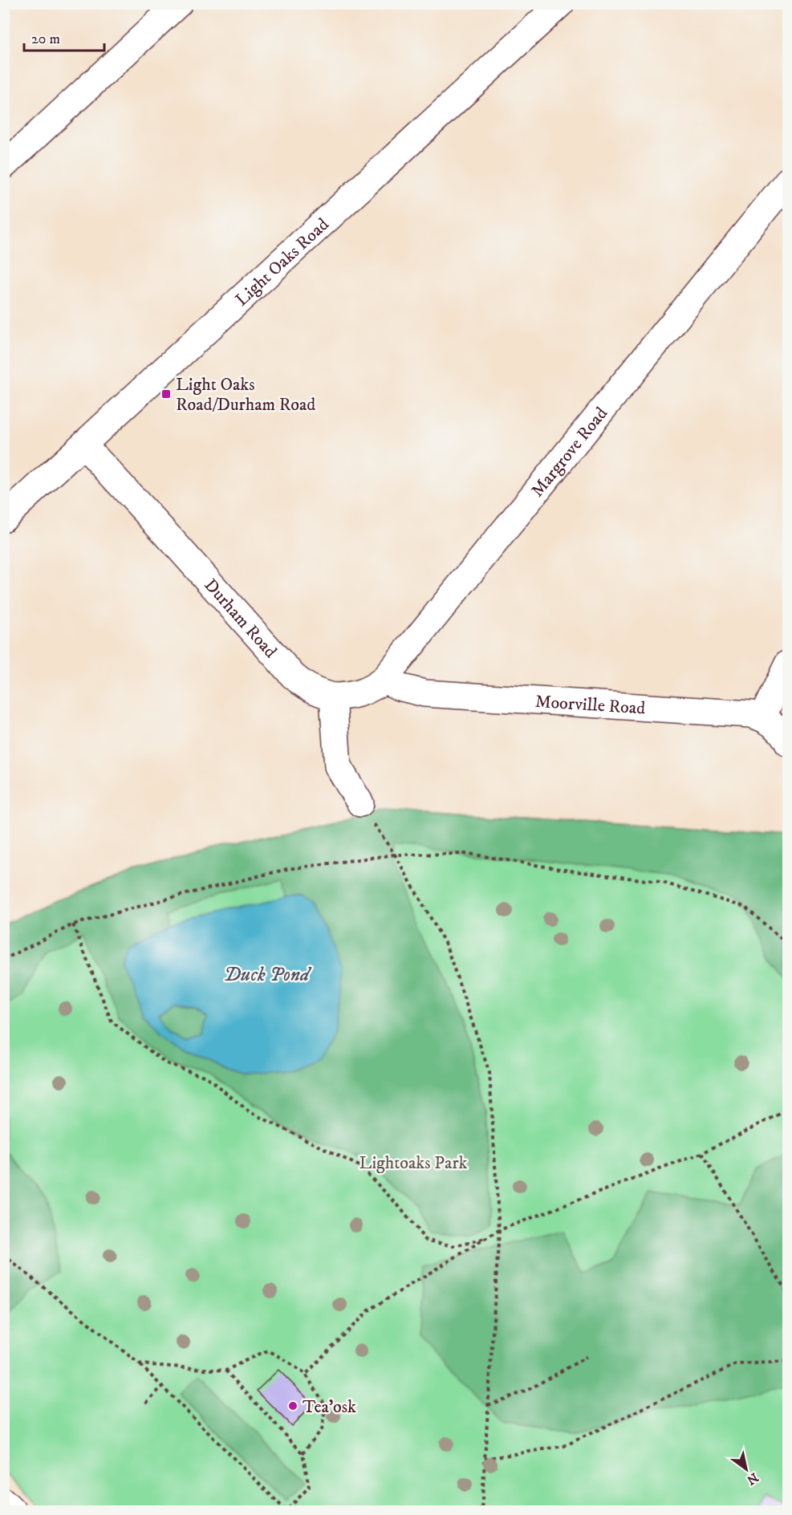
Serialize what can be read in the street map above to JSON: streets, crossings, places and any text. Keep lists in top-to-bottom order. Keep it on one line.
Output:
{"streets":{"street":["Light Oaks Road","Margrove Road","Durham Road","Moorville Road"]},"crossings":[["Light Oaks Road","Durham Road"],["Margrove Road","Durham Road"],["Margrove Road","Moorville Road"]],"water":["Duck Pond"],"parks":["Lightoaks Park"],"places":{"transit":["Light Oaks Road/Durham Road"],"other":["Tea'osk"]},"scale_bar":"20 m","north":"bottom right"}
